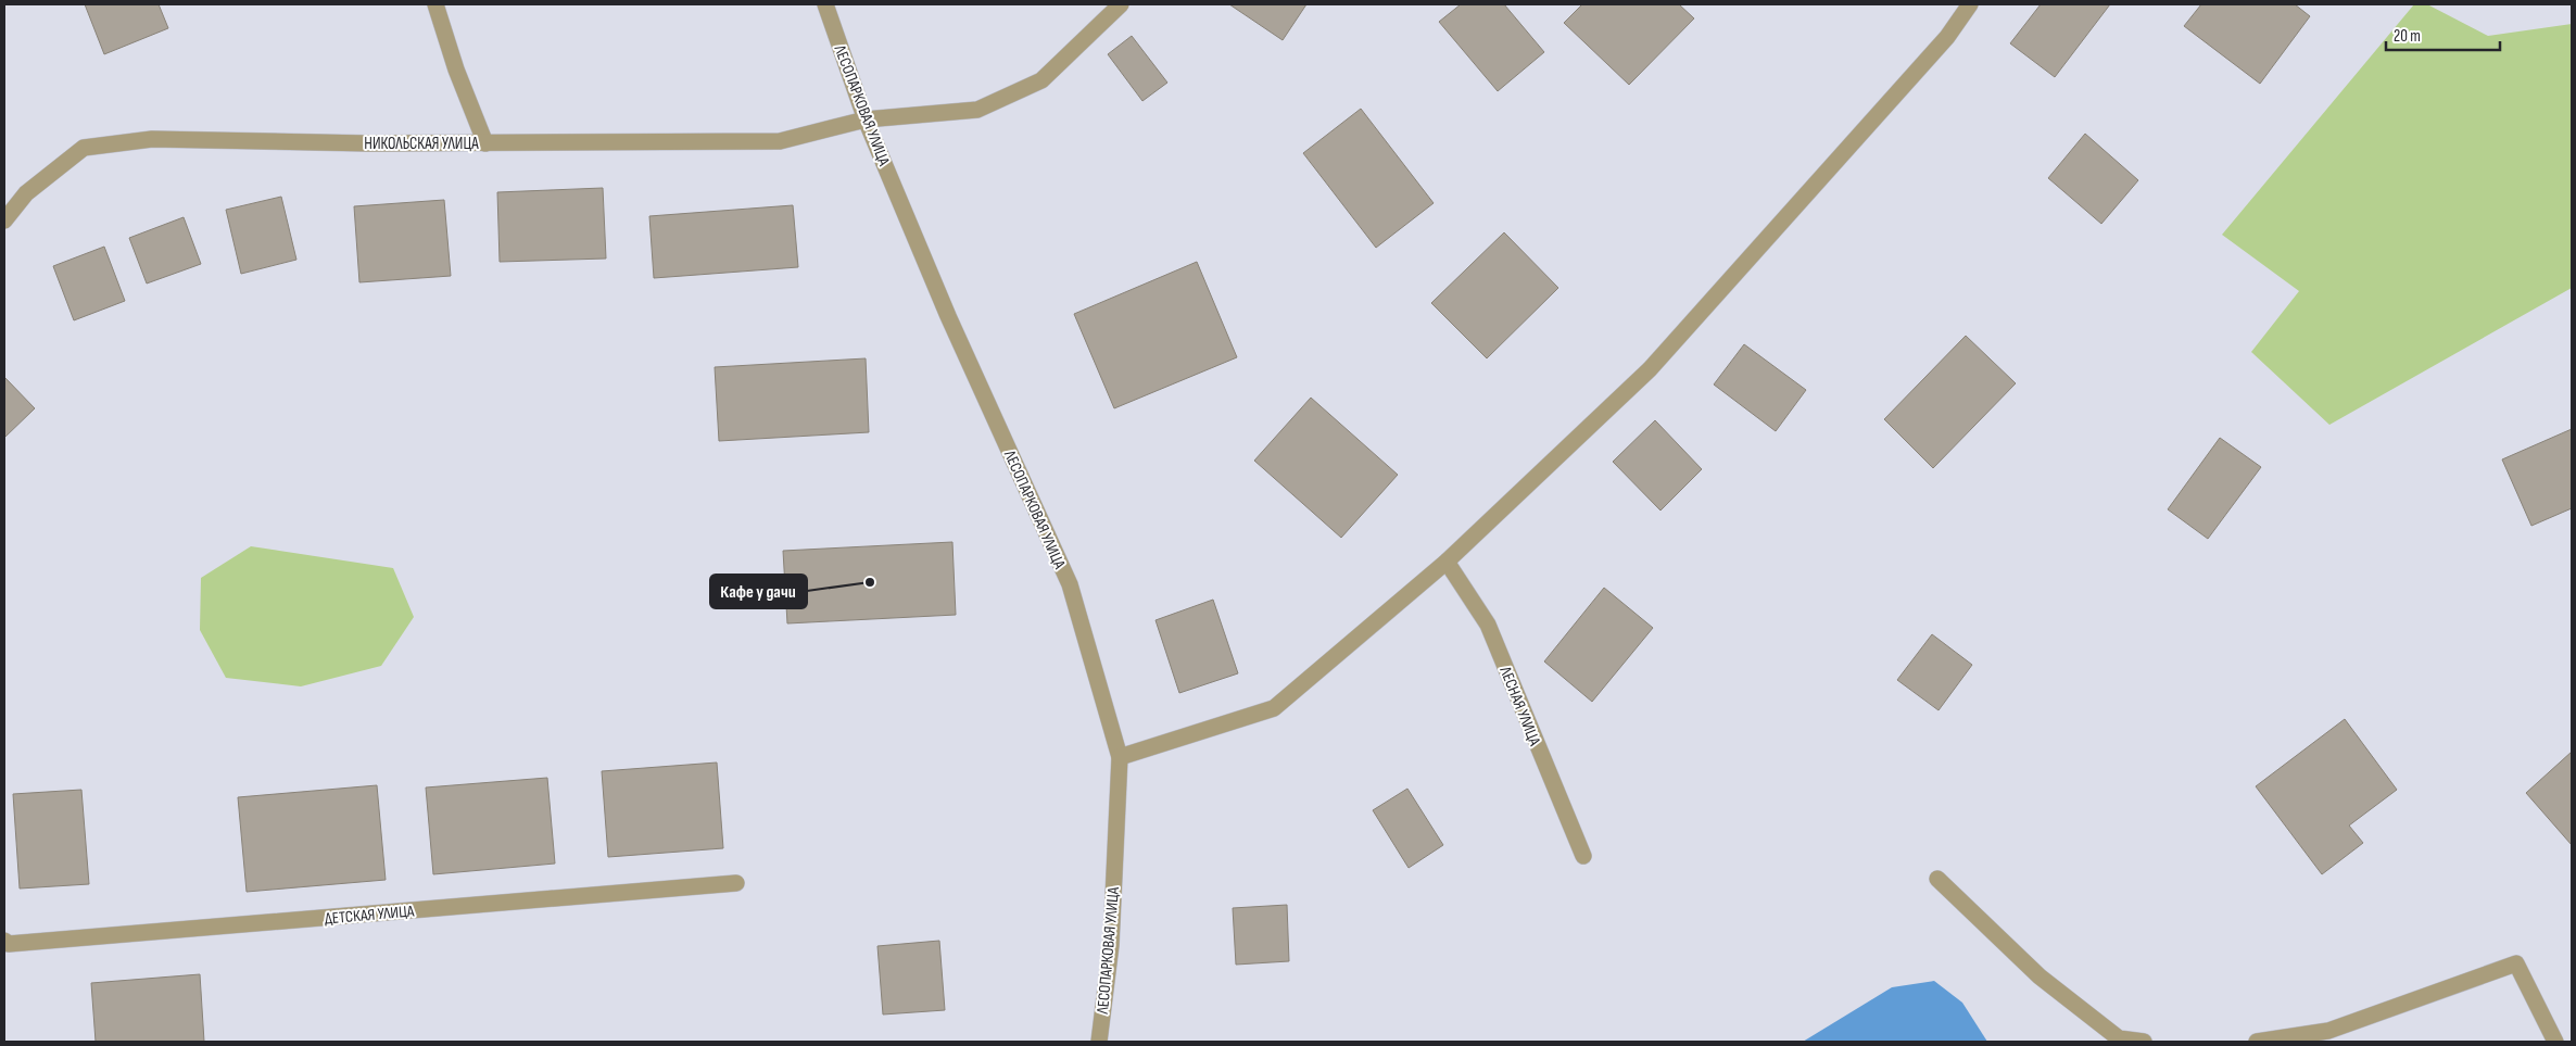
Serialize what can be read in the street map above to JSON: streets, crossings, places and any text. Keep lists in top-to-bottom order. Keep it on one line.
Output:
{"streets":{"street":["ЛЕСОПАРКОВАЯ УЛИЦА","НИКОЛЬСКАЯ УЛИЦА","ЛЕСНАЯ УЛИЦА","ДЕТСКАЯ УЛИЦА"]},"crossings":[["ЛЕСОПАРКОВАЯ УЛИЦА","НИКОЛЬСКАЯ УЛИЦА"]],"places":["Кафе у дачи"],"scale_bar":"20 m"}
